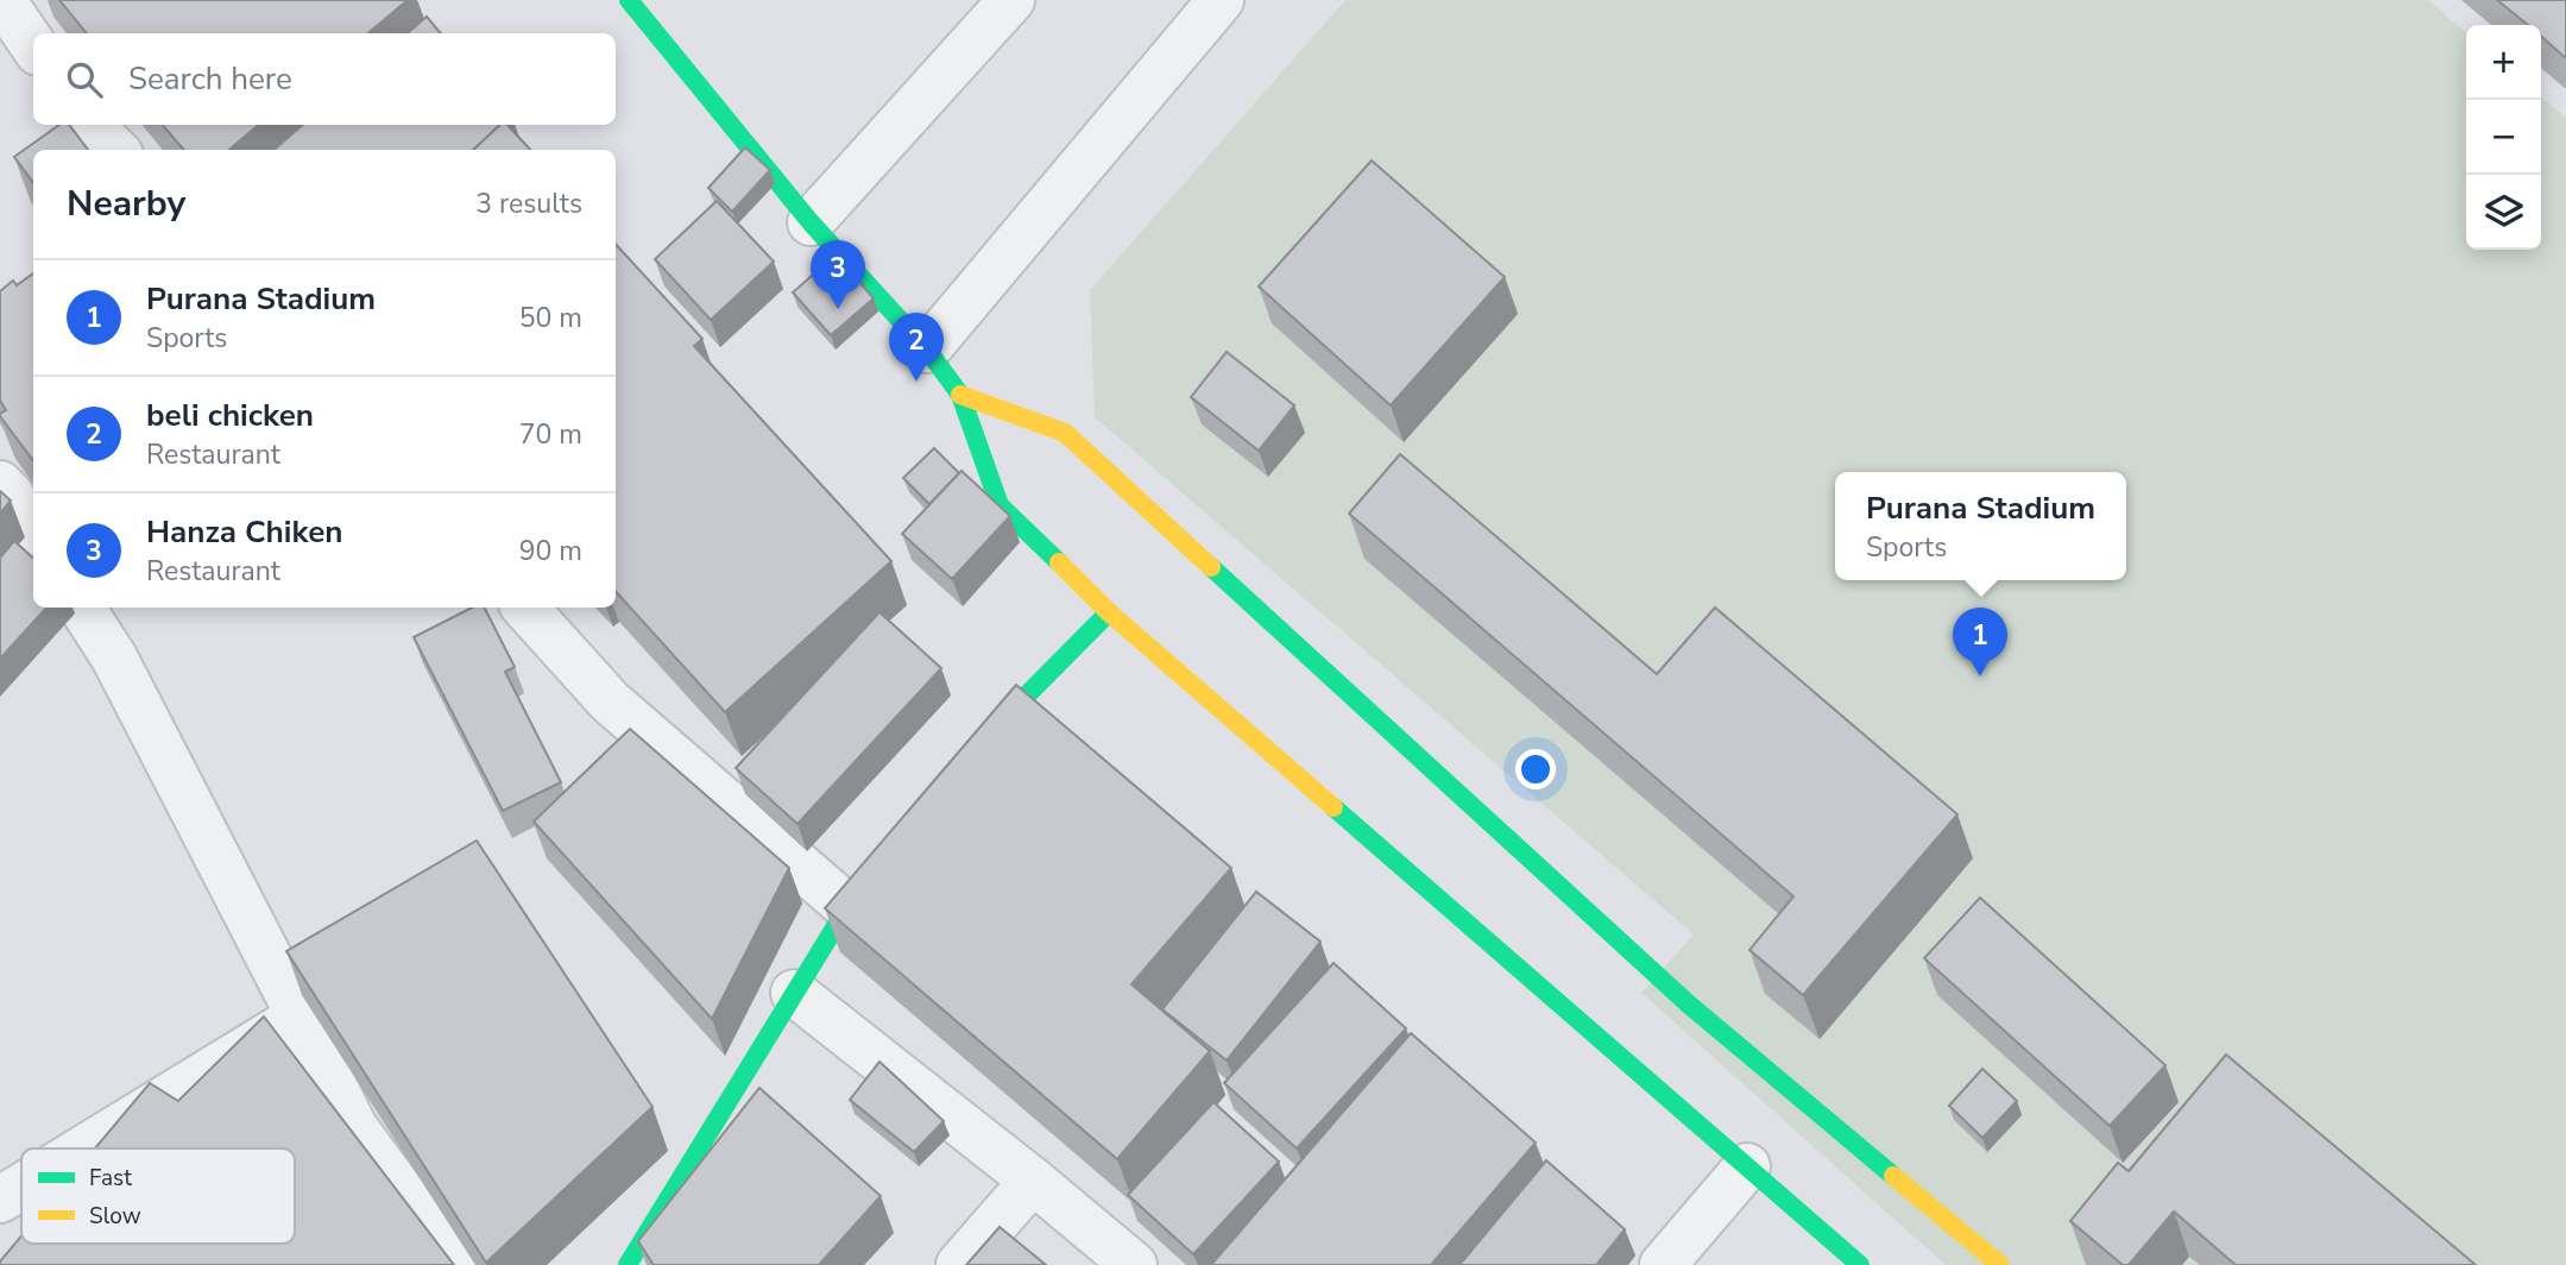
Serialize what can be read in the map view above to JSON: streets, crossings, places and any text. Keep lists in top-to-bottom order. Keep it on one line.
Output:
{"legend":["Fast","Slow"],"page":{"map_buttons":["+","−"],"search":"Search here","heading":["Nearby","3 results"],"pins":["3","2","1"],"list":[{"mark":"1","name":"Purana Stadium","note":"Sports","value":"50 m"},{"mark":"2","name":"beli chicken","note":"Restaurant","value":"70 m"},{"mark":"3","name":"Hanza Chiken","note":"Restaurant","value":"90 m"}],"popup":["Purana Stadium","Sports"]}}
